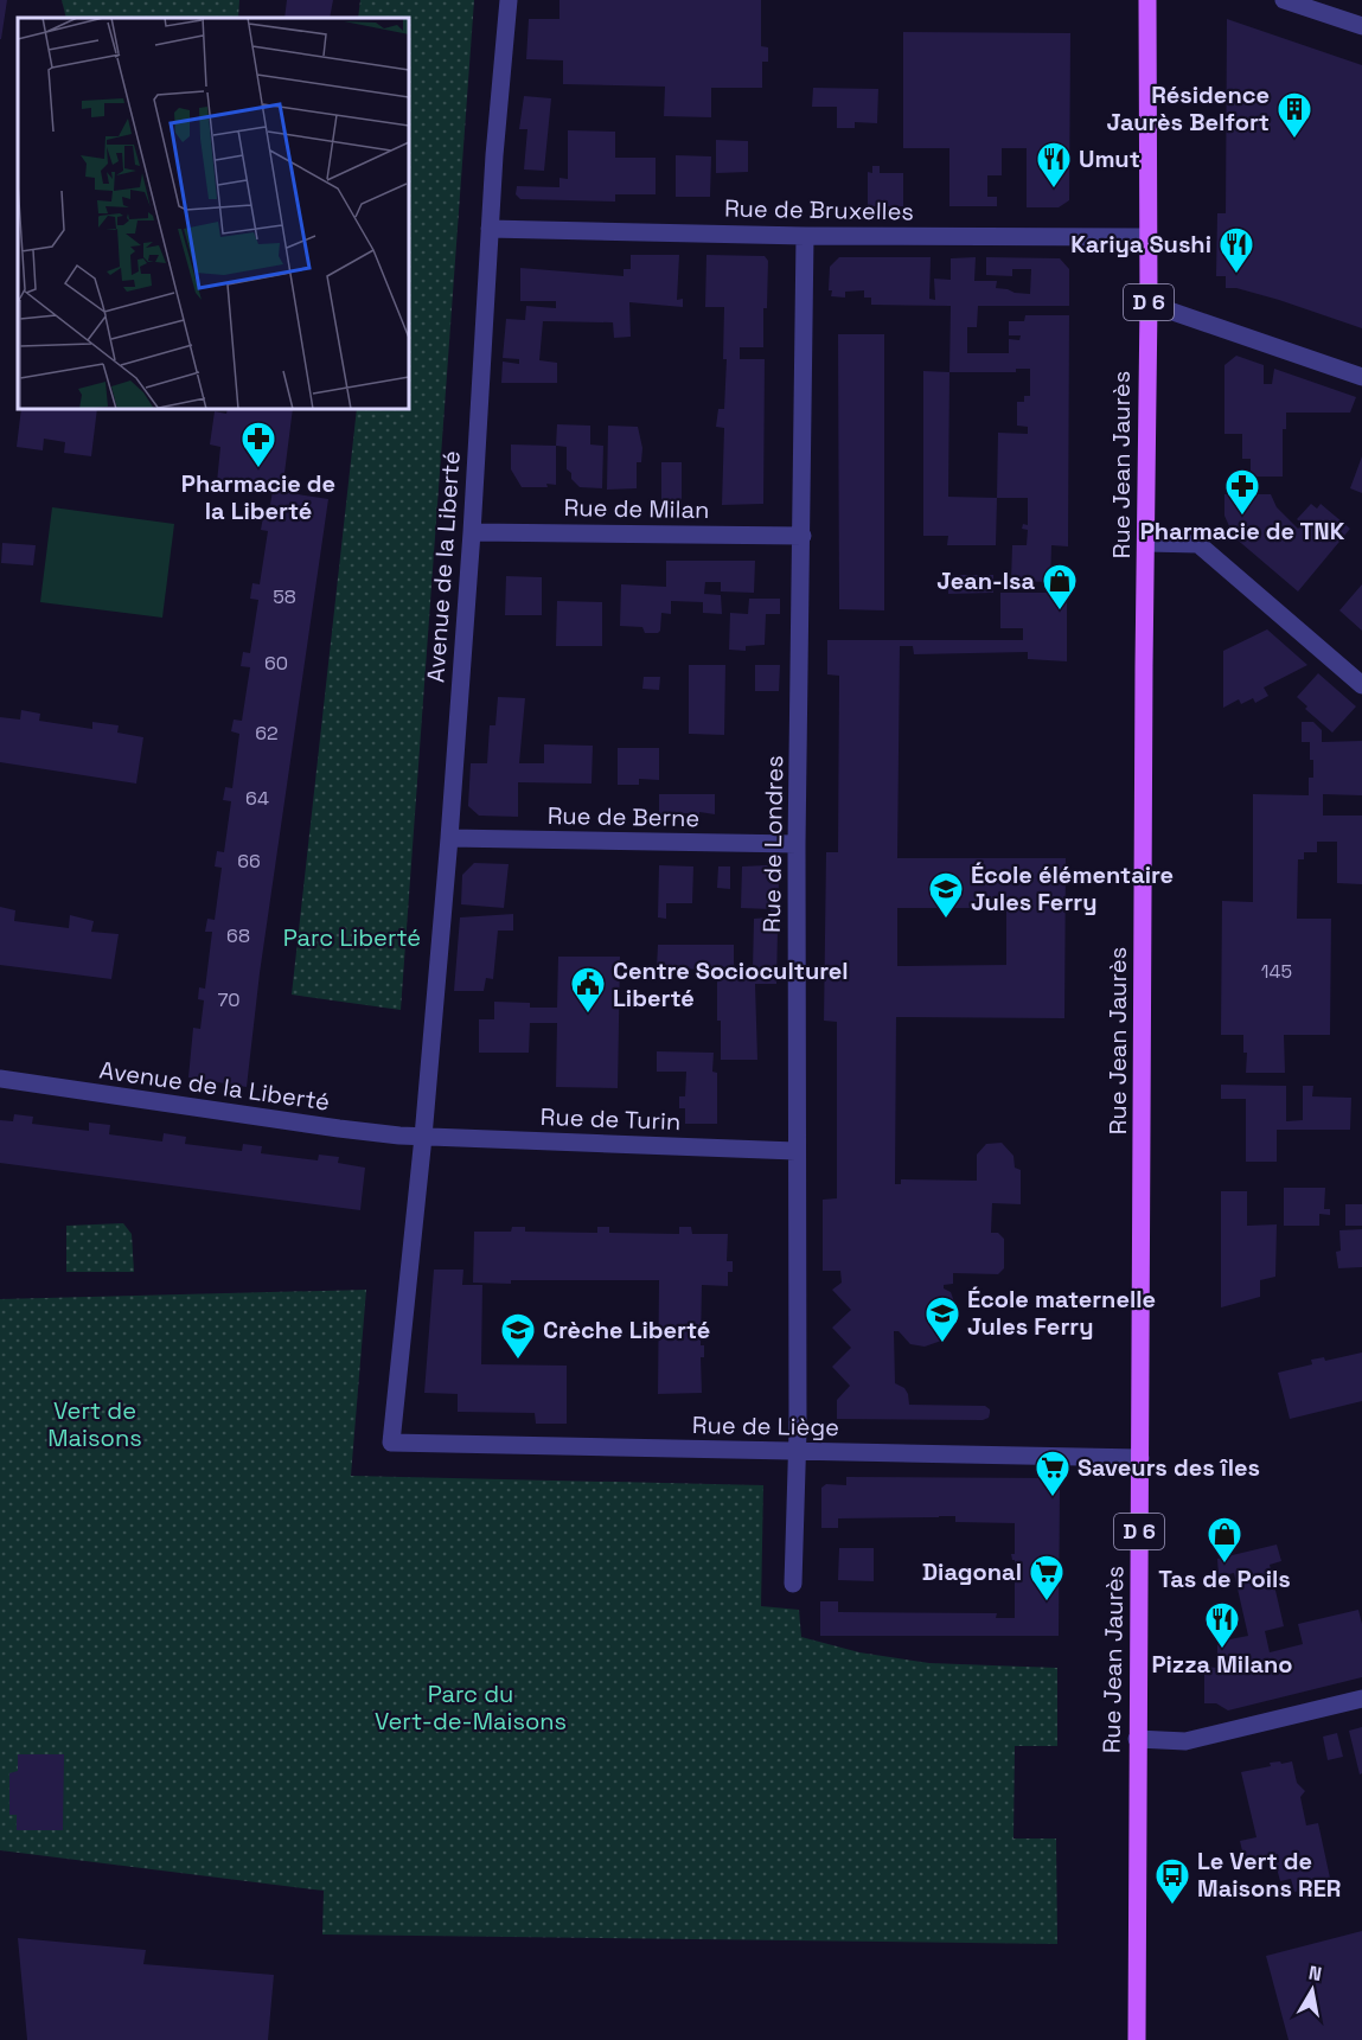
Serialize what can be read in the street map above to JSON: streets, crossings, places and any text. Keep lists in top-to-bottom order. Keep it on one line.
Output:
{"streets":{"main road":["D 6","Rue Jean Jaurès"],"street":["Rue de Bruxelles","Rue de Milan","Avenue de la Liberté","Rue de Berne","Rue de Londres","Rue de Turin","Rue de Liège"]},"crossings":[["Rue de Bruxelles","Rue Jean Jaurès"],["Rue de Bruxelles","Avenue de la Liberté"],["Rue de Bruxelles","Rue de Londres"],["Rue Jean Jaurès","Rue de Liège"],["Rue de Milan","Avenue de la Liberté"],["Rue de Milan","Rue de Londres"],["Avenue de la Liberté","Rue de Berne"],["Avenue de la Liberté","Rue de Turin"],["Avenue de la Liberté","Rue de Liège"],["Rue de Berne","Rue de Londres"],["Rue de Londres","Rue de Turin"],["Rue de Londres","Rue de Liège"]],"parks":["Parc Liberté","Vert de Maisons","Parc du Vert-de-Maisons"],"places":{"building":["Résidence Jaurès Belfort"],"restaurant":["Umut","Kariya Sushi","Pizza Milano"],"pharmacy":["Pharmacie de la Liberté","Pharmacie de TNK"],"shop":["Jean-Isa","Tas de Poils"],"school or university":["École élémentaire Jules Ferry","École maternelle Jules Ferry","Crèche Liberté"],"public building":["Centre Socioculturel Liberté"],"supermarket":["Saveurs des îles","Diagonal"],"bus stop":["Le Vert de Maisons RER"]},"house_numbers":["58","60","62","64","66","68","145","70"],"north":"top"}
